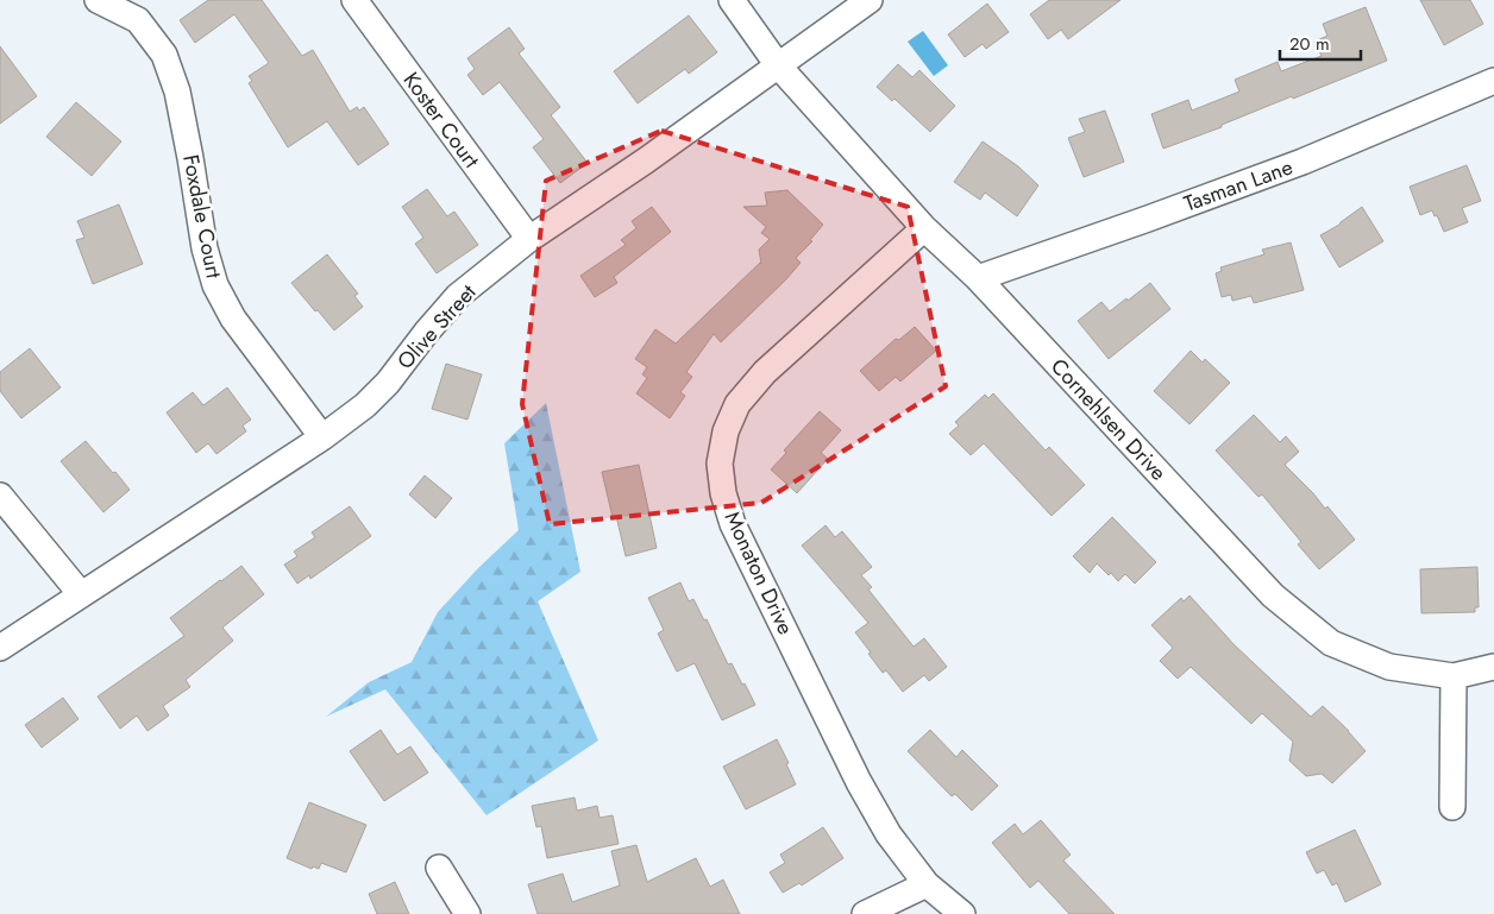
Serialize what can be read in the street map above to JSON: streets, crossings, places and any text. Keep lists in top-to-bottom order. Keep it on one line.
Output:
{"streets":{"street":["Koster Court","Tasman Lane","Foxdale Court","Olive Street","Cornehlsen Drive","Monaton Drive"]},"crossings":[["Koster Court","Olive Street"],["Tasman Lane","Cornehlsen Drive"],["Foxdale Court","Olive Street"],["Olive Street","Cornehlsen Drive"],["Cornehlsen Drive","Monaton Drive"]],"scale_bar":"20 m"}
